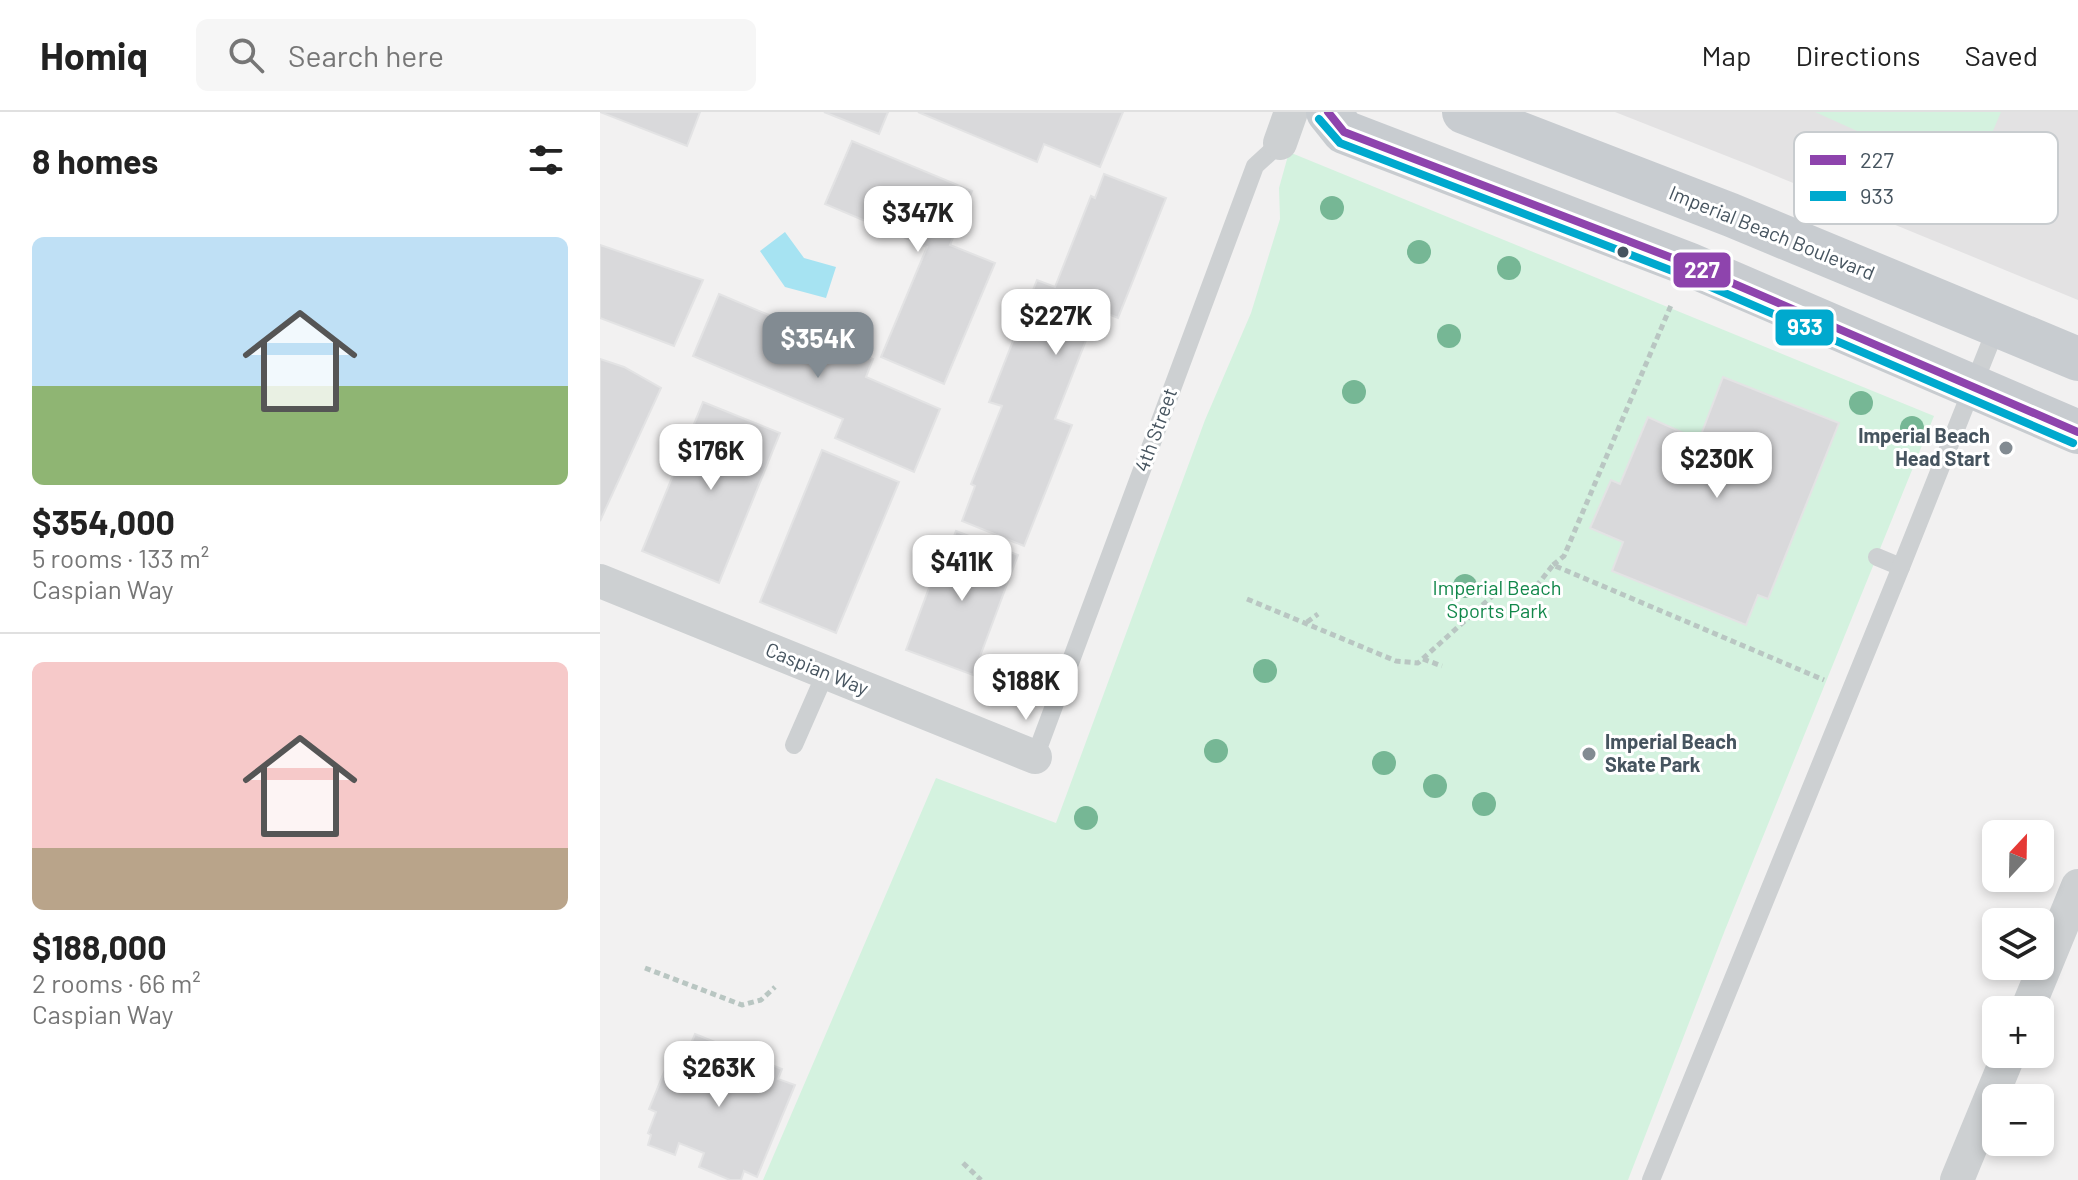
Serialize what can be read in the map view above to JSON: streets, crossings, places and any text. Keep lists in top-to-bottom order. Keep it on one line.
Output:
{"streets":{"main road":["Imperial Beach Boulevard"],"street":["Caspian Way"],"lane":["4th Street"]},"crossings":[["4th Street","Caspian Way"]],"parks":["Imperial Beach Sports Park"],"places":["Imperial Beach Head Start","Imperial Beach Skate Park"],"lines":["transit line 227","transit line 933"],"legend":["227","933"],"north":"top","page":{"header":"Homiq","search":"Search here","nav":["Map","Directions","Saved"],"heading":"8 homes","price":["$347K","$227K","$354K","$176K","$230K","$411K","$188K","$263K"],"list":[{"name":"$354,000","note":"5 rooms · 133 m² · Caspian Way"},{"name":"$188,000","note":"2 rooms · 66 m² · Caspian Way"}],"map_buttons":["+","−"]}}
